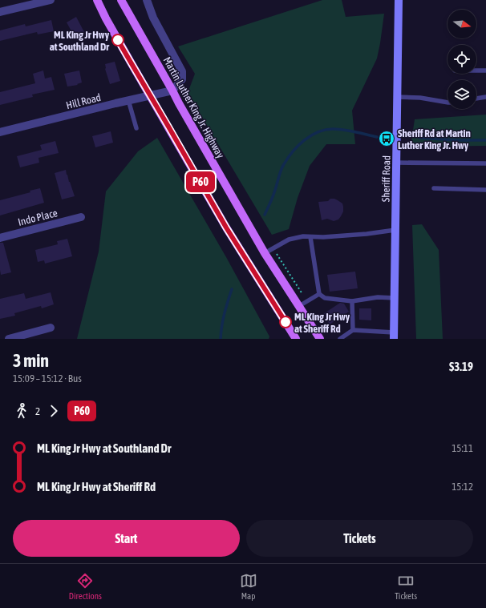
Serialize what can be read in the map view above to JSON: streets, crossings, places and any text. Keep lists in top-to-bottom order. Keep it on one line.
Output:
{"streets":{"main road":["Martin Luther King Jr. Highway","Sheriff Road"],"street":["Hill Road","Indo Place"]},"crossings":[["Hill Road","Martin Luther King Jr. Highway"]],"places":{"other":["ML King Jr Hwy at Southland Dr","ML King Jr Hwy at Sheriff Rd"],"bus stop":["Sheriff Rd at Martin Luther King Jr. Hwy"]},"lines":["bus line P60"],"north":"right","page":{"on_map":"P60","heading":["3 min","15:09 – 15:12 · Bus","$3.19"],"legs":["2","P60"],"list":[{"name":"ML King Jr Hwy at Southland Dr","value":"15:11"},{"name":"ML King Jr Hwy at Sheriff Rd","value":"15:12"}],"buttons":["Start","Tickets"],"tabs":["Directions","Map","Tickets"]}}
